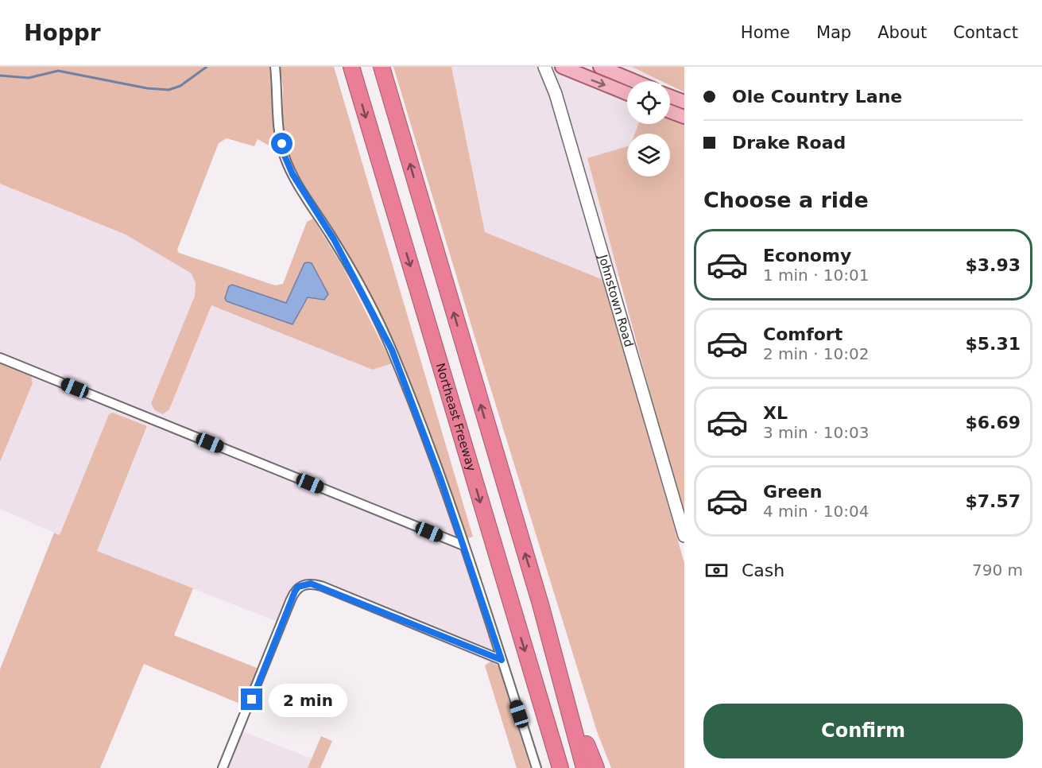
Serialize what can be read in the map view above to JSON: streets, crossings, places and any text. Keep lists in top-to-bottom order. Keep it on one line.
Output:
{"streets":{"highway":["Northeast Freeway"],"main road":["Johnstown Road"]},"page":{"header":"Hoppr","nav":["Home","Map","About","Contact"],"banner":["Ole Country Lane","Drake Road"],"heading":"Choose a ride","list":[{"name":"Economy","note":"1 min · 10:01","value":"$3.93"},{"name":"Comfort","note":"2 min · 10:02","value":"$5.31"},{"name":"XL","note":"3 min · 10:03","value":"$6.69"},{"name":"Green","note":"4 min · 10:04","value":"$7.57"}],"pay":["Cash","790 m"],"bubble":"2 min","buttons":"Confirm"}}
